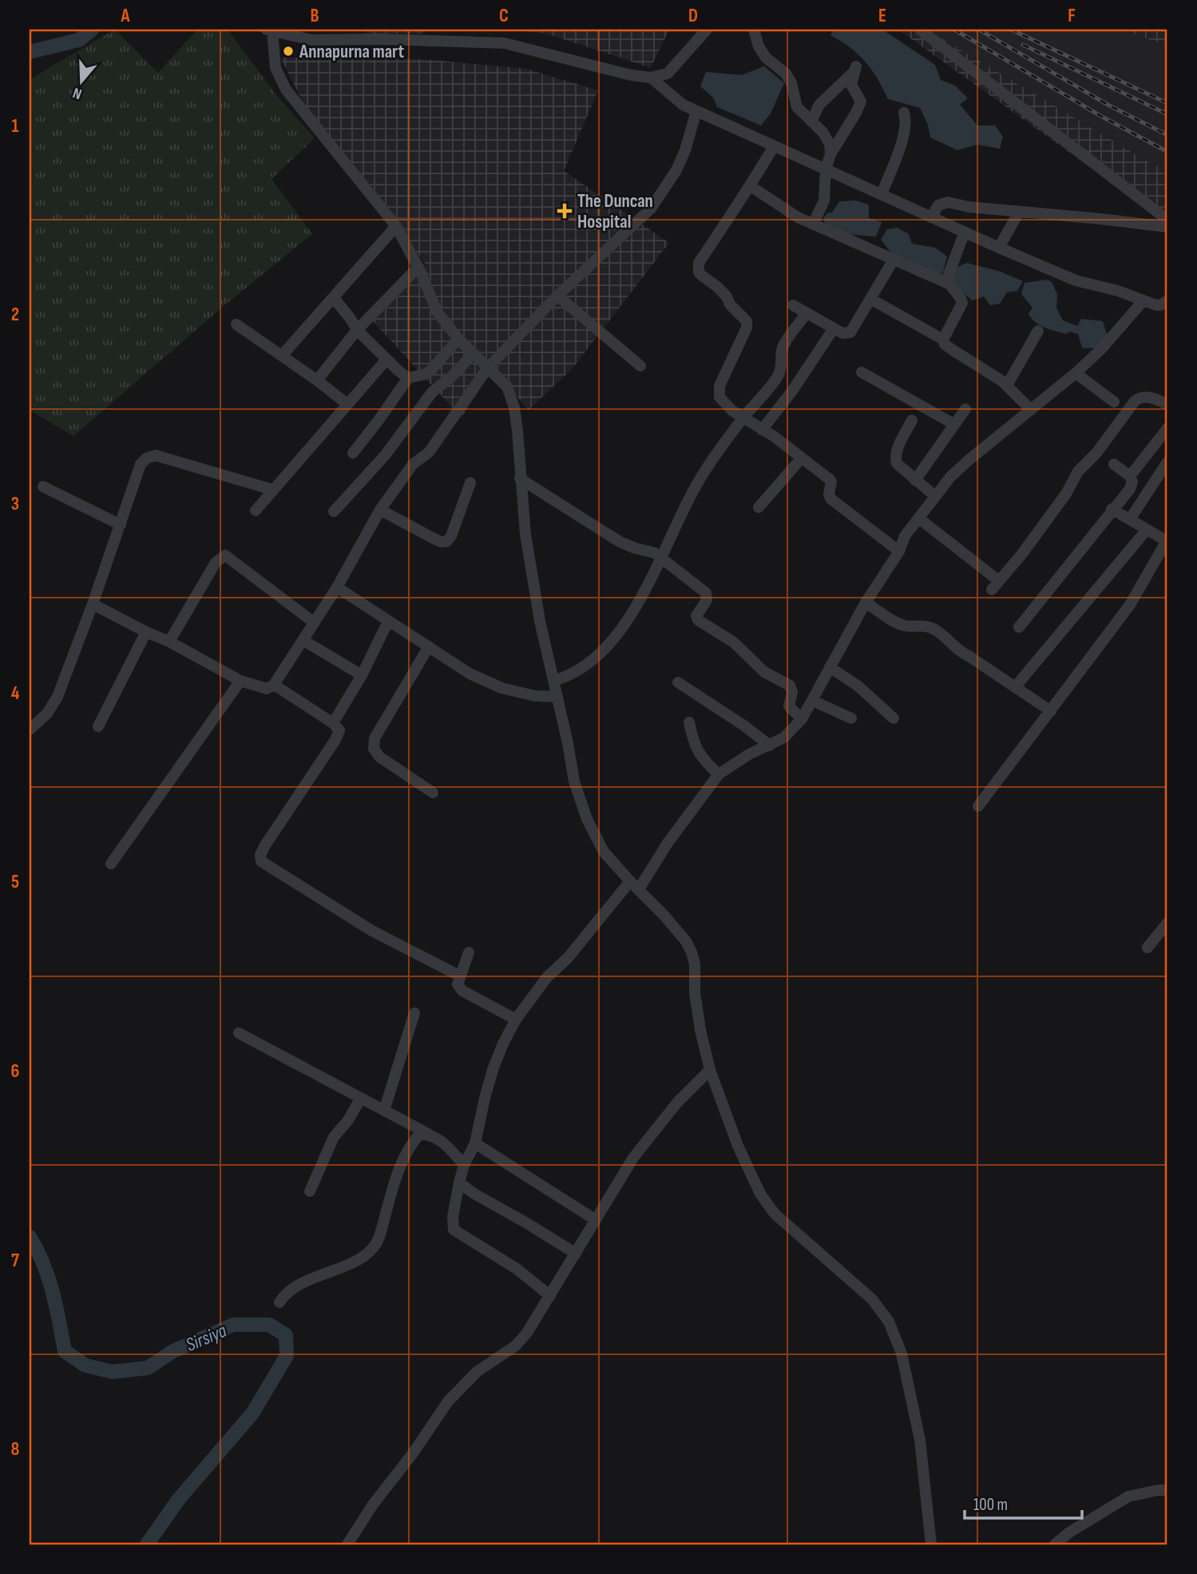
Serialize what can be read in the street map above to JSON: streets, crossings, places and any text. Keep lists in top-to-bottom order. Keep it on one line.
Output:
{"water":["Sirsiya"],"places":{"other":["Annapurna mart"],"health":["The Duncan Hospital"]},"scale_bar":"100 m","north":"bottom","grid":{"columns":["A","B","C","D","E","F"],"rows":["1","2","3","4","5","6","7","8"]}}
